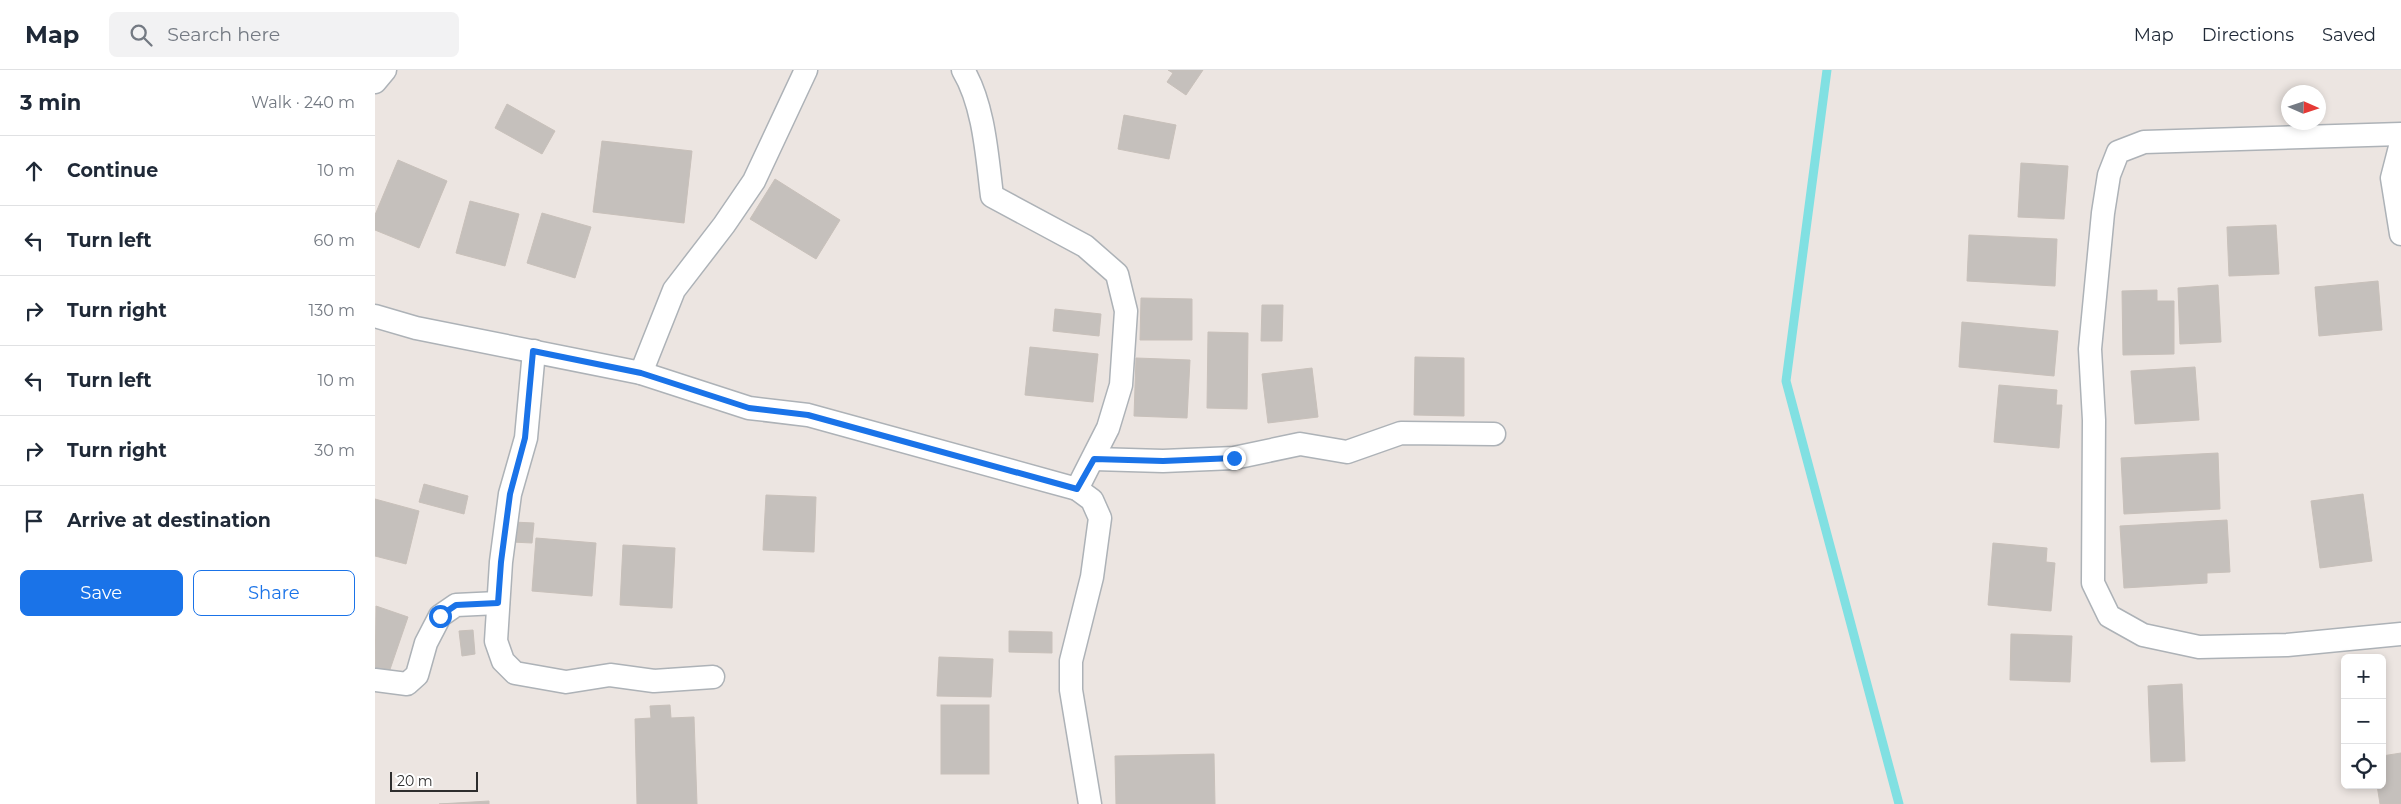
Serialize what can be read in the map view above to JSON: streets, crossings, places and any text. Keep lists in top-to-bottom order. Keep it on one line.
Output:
{"scale_bar":"20 m","north":"right","page":{"header":"Map","search":"Search here","nav":["Map","Directions","Saved"],"heading":["3 min","Walk · 240 m"],"list":[["Continue","10 m"],["Turn left","60 m"],["Turn right","130 m"],["Turn left","10 m"],["Turn right","30 m"],"Arrive at destination"],"buttons":["Save","Share"],"map_buttons":["+","−"],"scale":"20 m"}}
